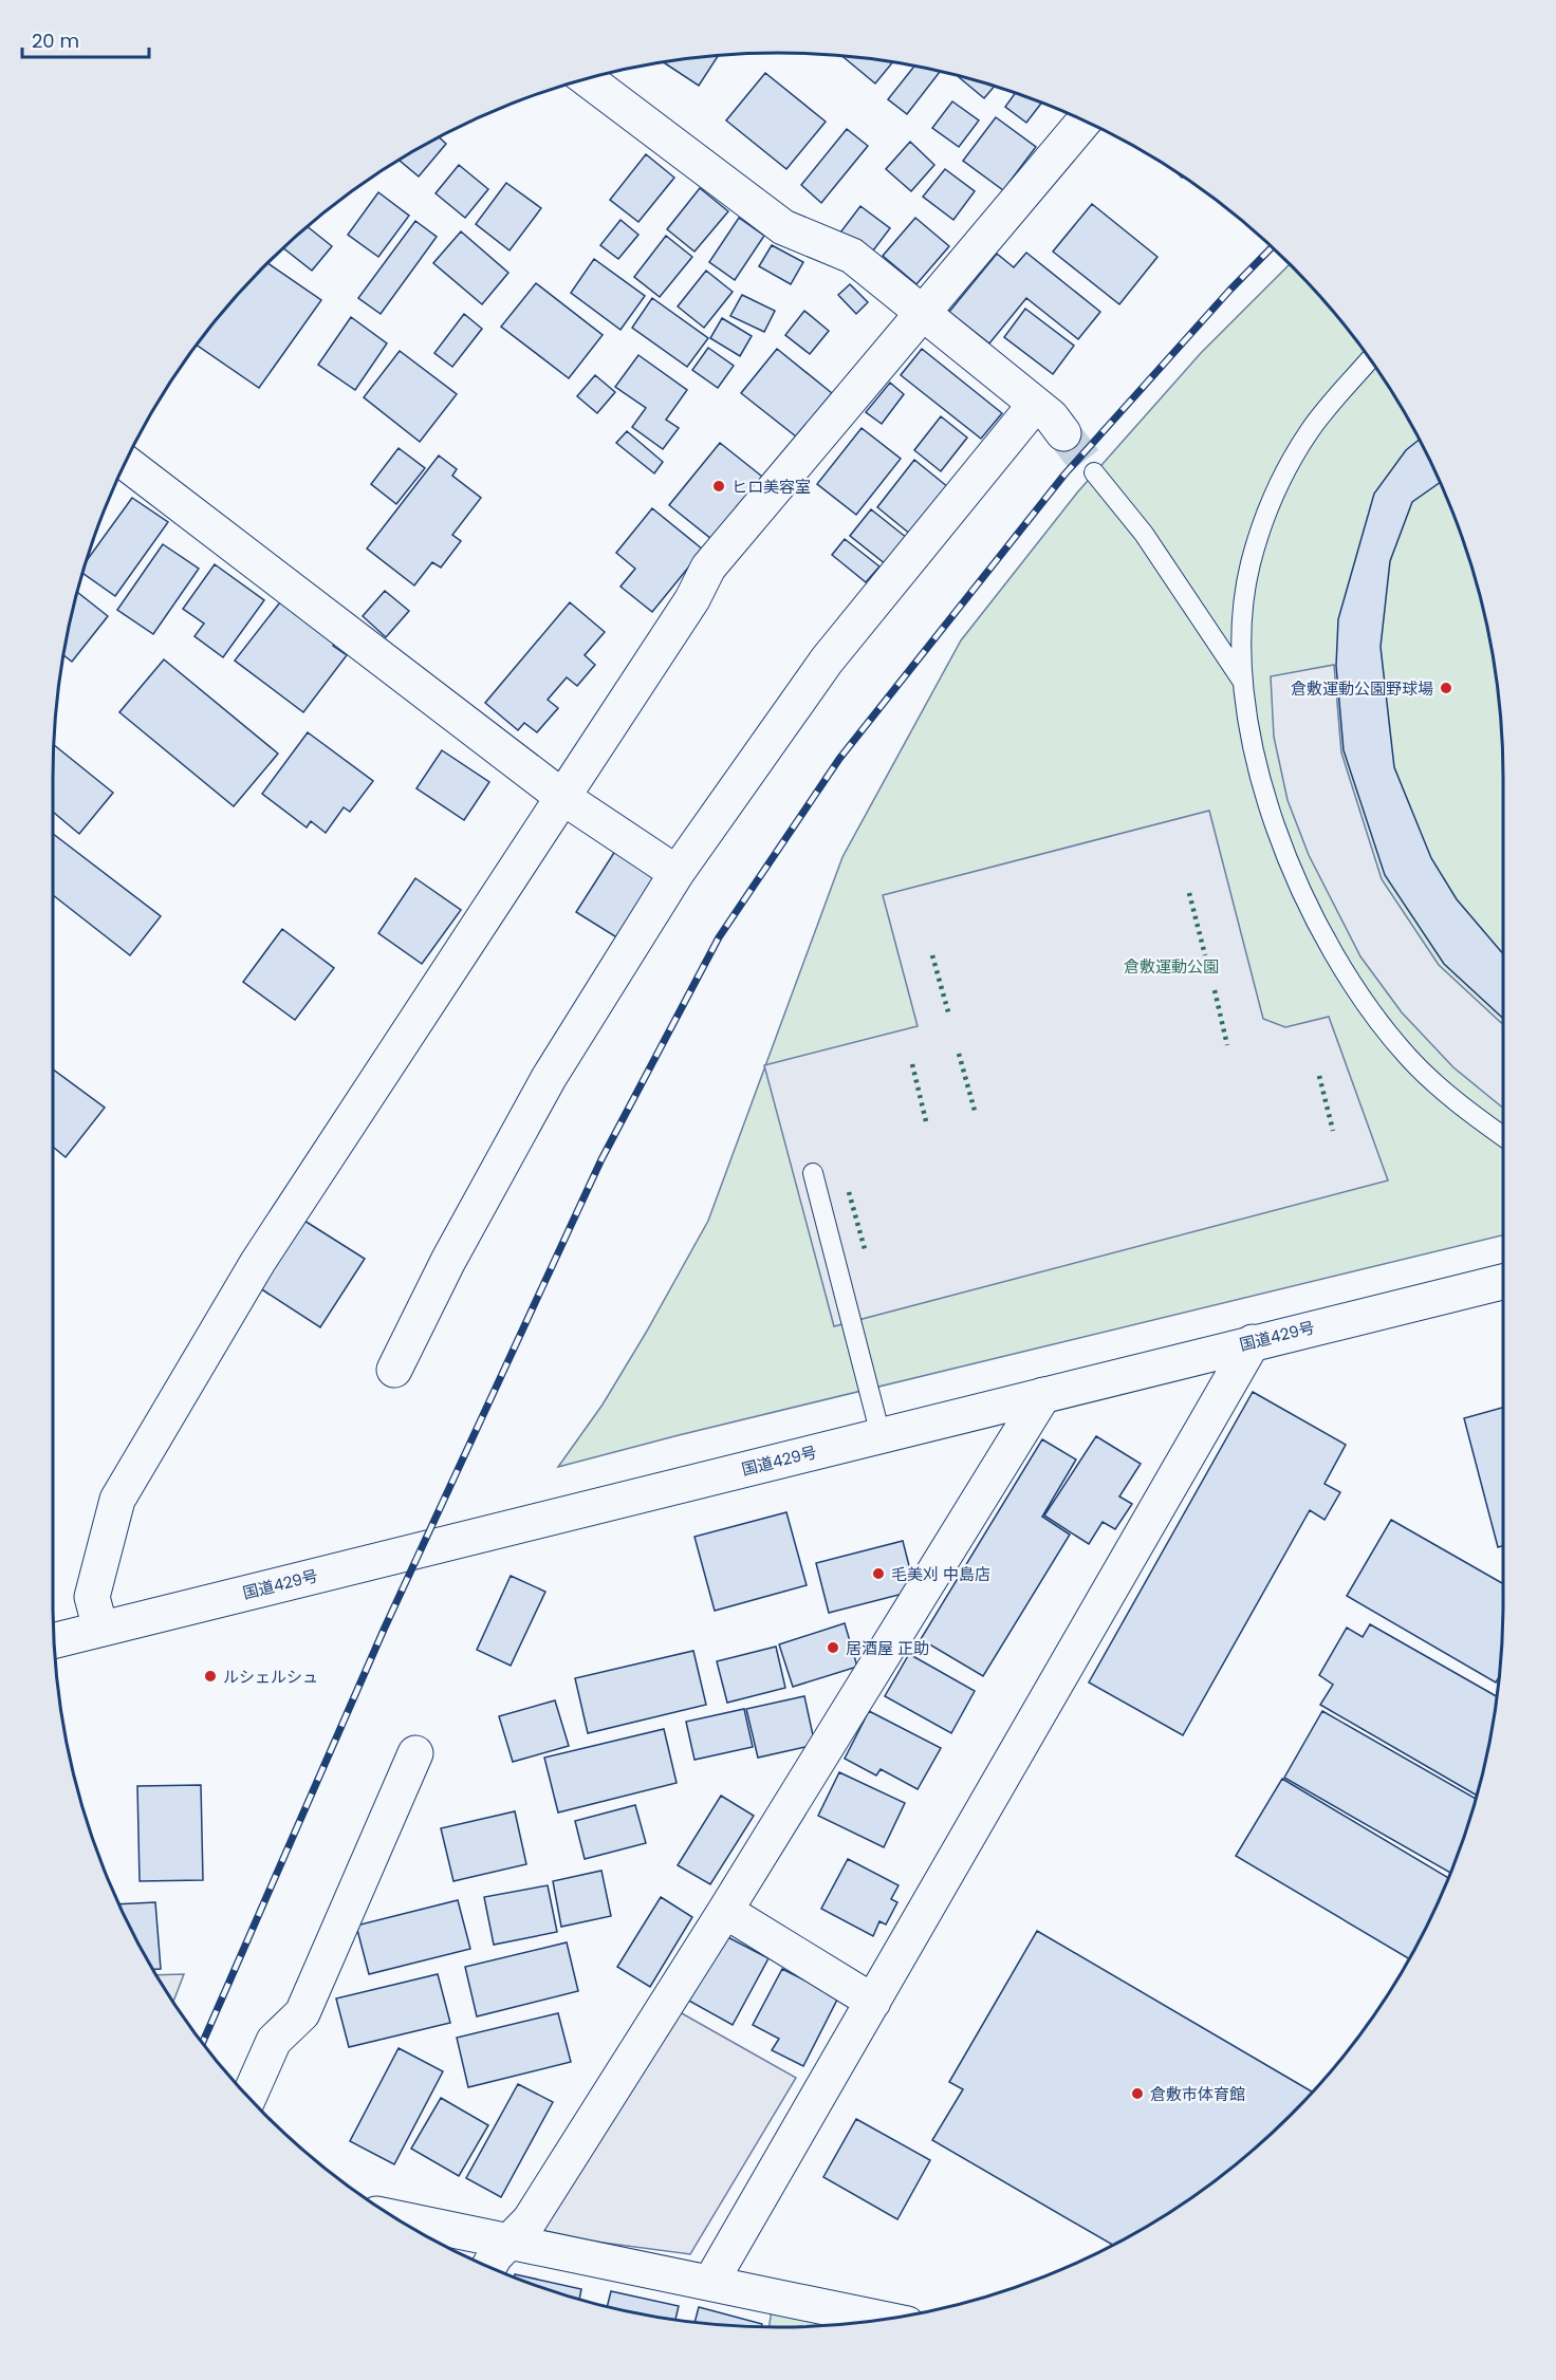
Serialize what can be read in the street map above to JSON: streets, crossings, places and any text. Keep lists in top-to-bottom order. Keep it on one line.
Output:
{"streets":{"main road":["国道429号"]},"parks":["倉敷運動公園"],"places":["ヒロ美容室","倉敷運動公園野球場","毛美刈 中島店","居酒屋 正助","ルシェルシュ","倉敷市体育館"],"scale_bar":"20 m"}
